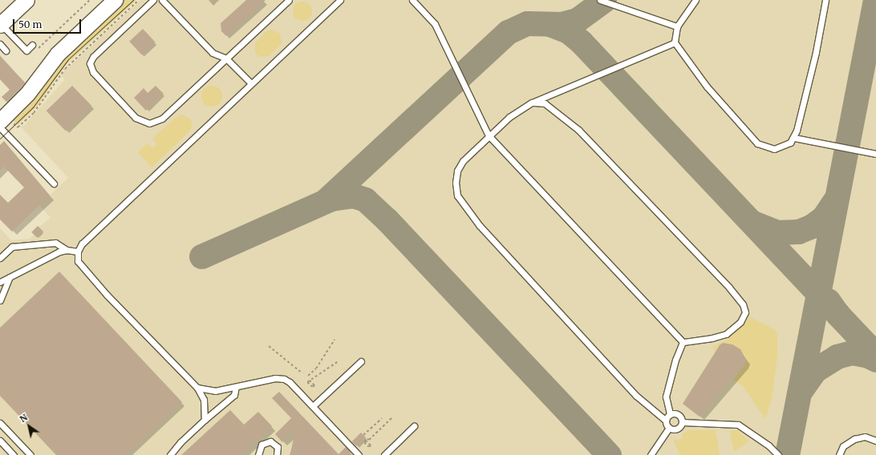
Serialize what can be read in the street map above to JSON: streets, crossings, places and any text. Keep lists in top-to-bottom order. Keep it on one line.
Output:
{"scale_bar":"50 m","north":"top left"}
